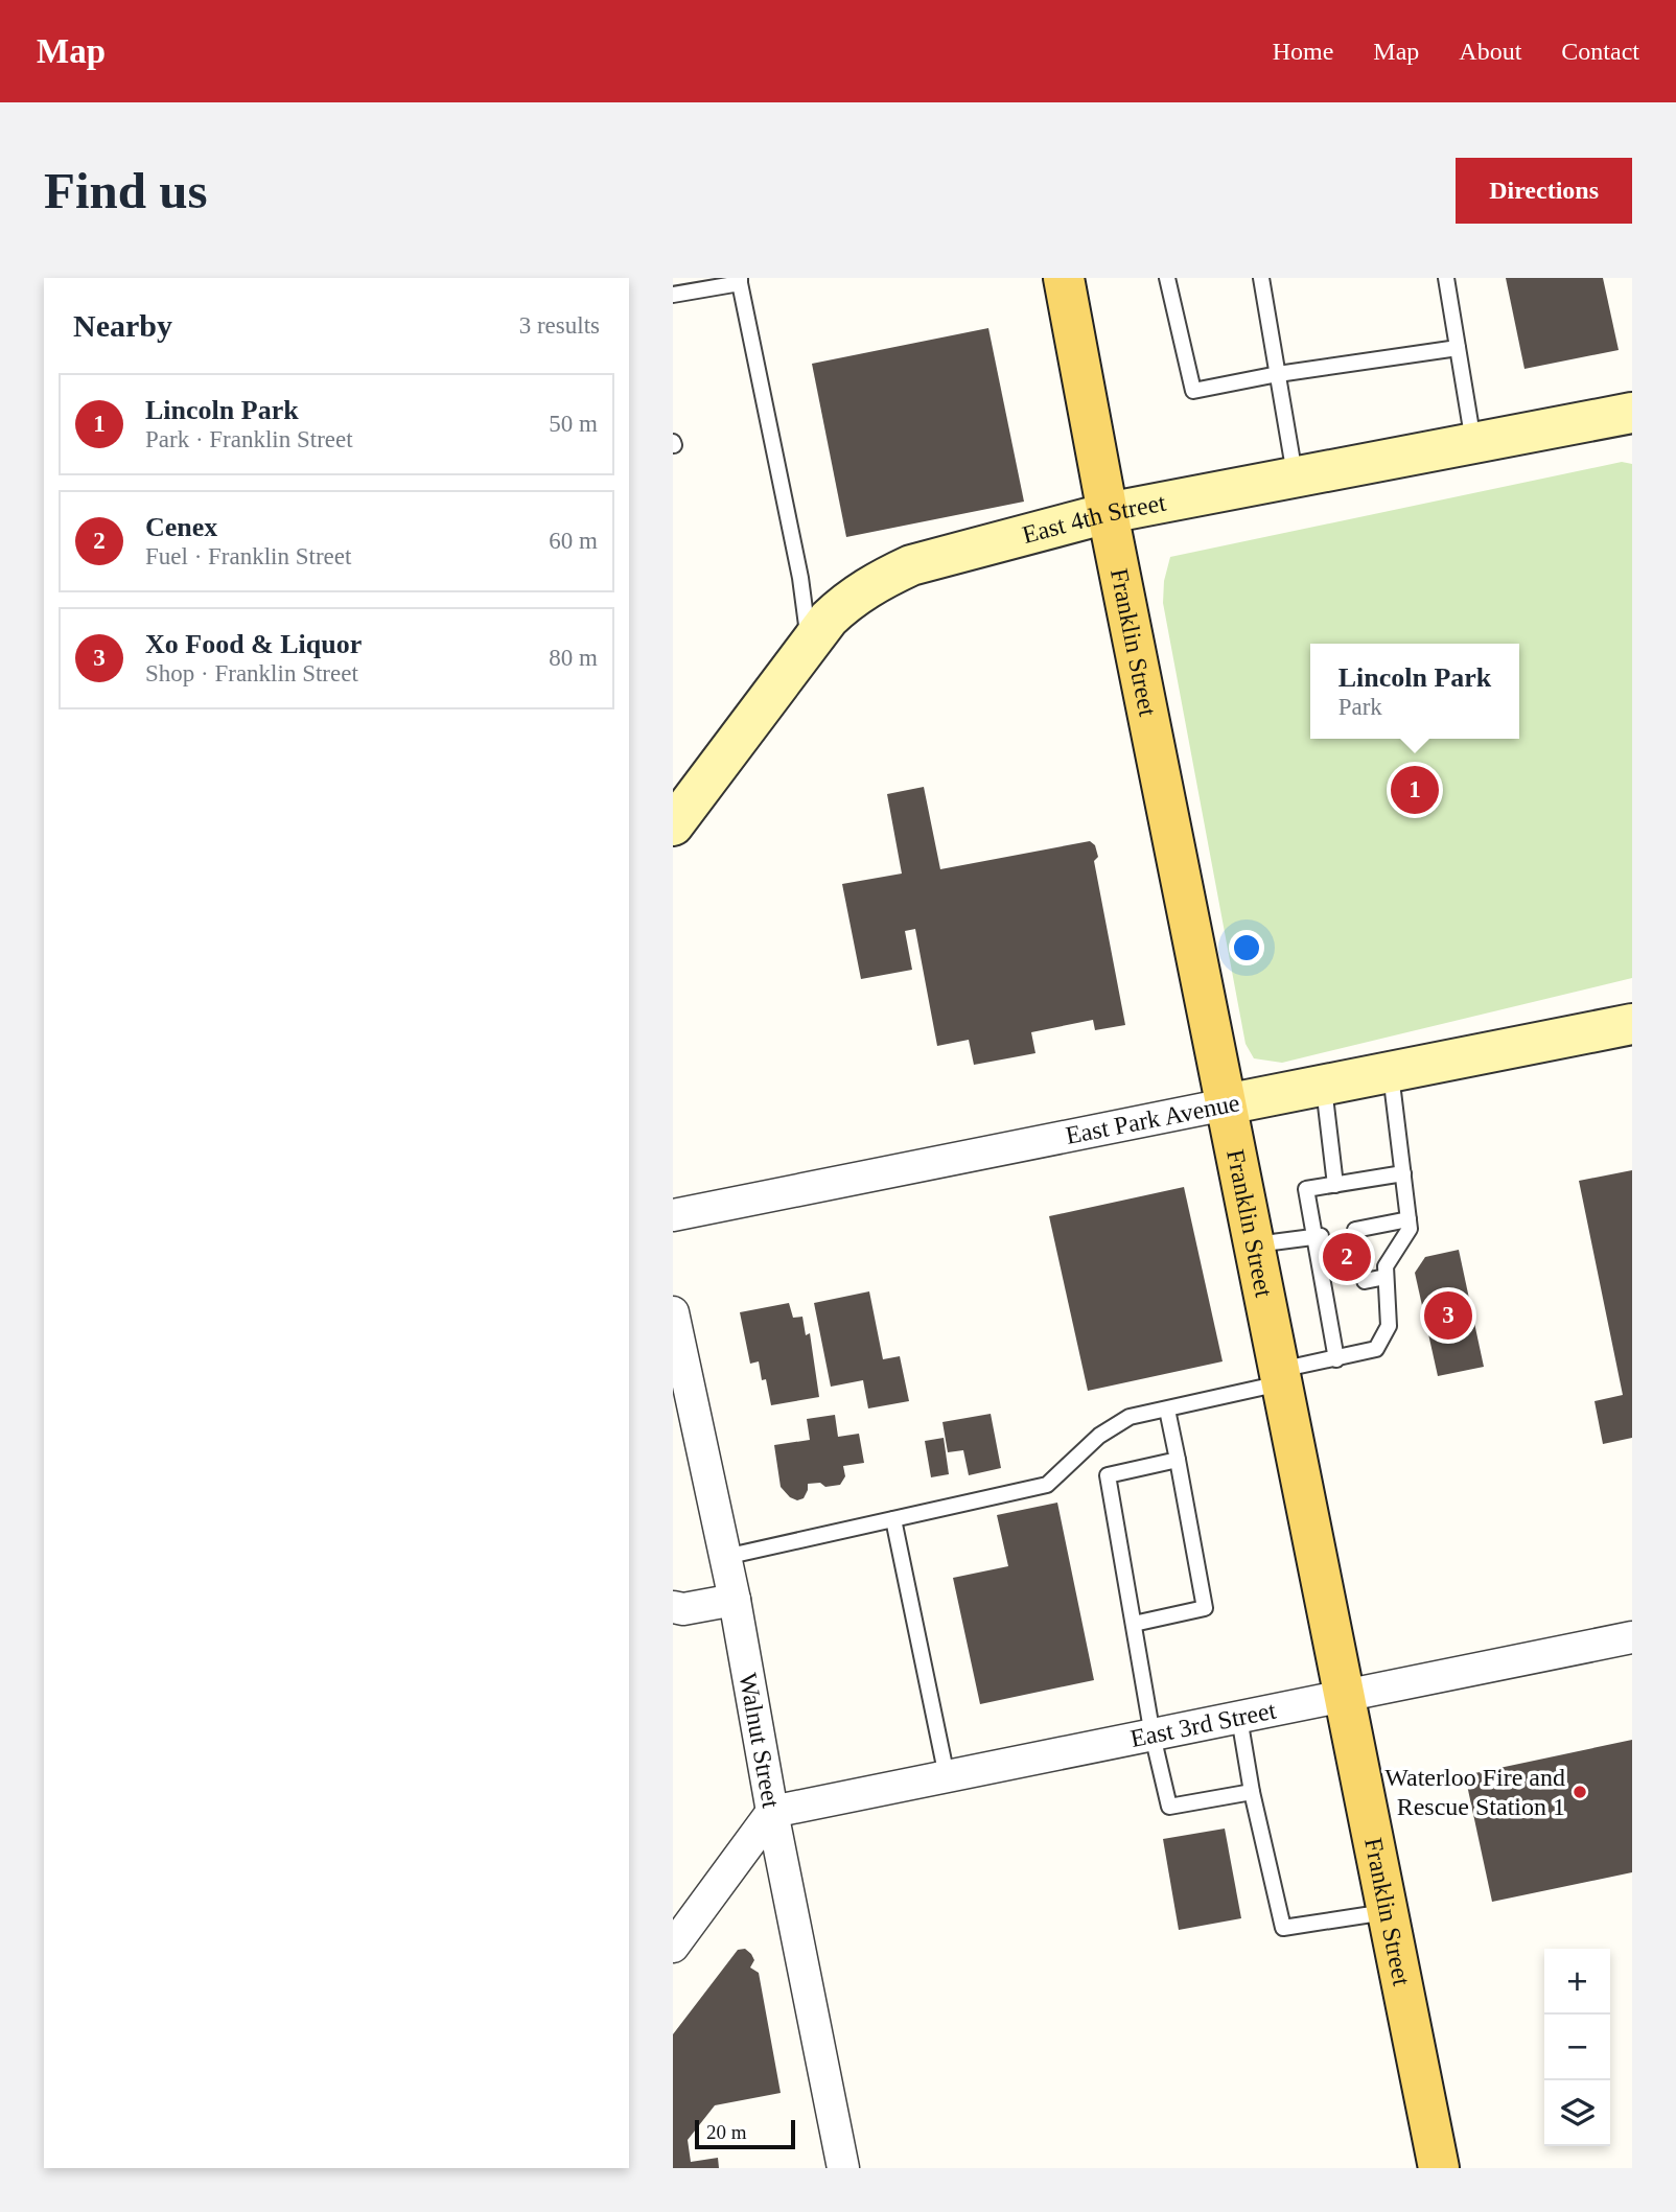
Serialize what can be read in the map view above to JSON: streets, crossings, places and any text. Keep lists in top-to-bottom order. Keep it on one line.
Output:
{"streets":{"main road":["Franklin Street"],"street":["East 4th Street","East Park Avenue","East 3rd Street","Walnut Street"]},"crossings":[["East 4th Street","Franklin Street"],["Franklin Street","East Park Avenue"],["Franklin Street","East 3rd Street"],["East 3rd Street","Walnut Street"]],"places":["Waterloo Fire and Rescue Station 1"],"scale_bar":"20 m","page":{"header":"Map","nav":["Home","Map","About","Contact"],"buttons":"Directions","title":"Find us","heading":["Nearby","3 results"],"list":[{"mark":"1","name":"Lincoln Park","note":"Park · Franklin Street","value":"50 m"},{"mark":"2","name":"Cenex","note":"Fuel · Franklin Street","value":"60 m"},{"mark":"3","name":"Xo Food & Liquor","note":"Shop · Franklin Street","value":"80 m"}],"popup":["Lincoln Park","Park"],"pins":["1","2","3"],"map_buttons":["+","−"],"scale":"20 m"}}
